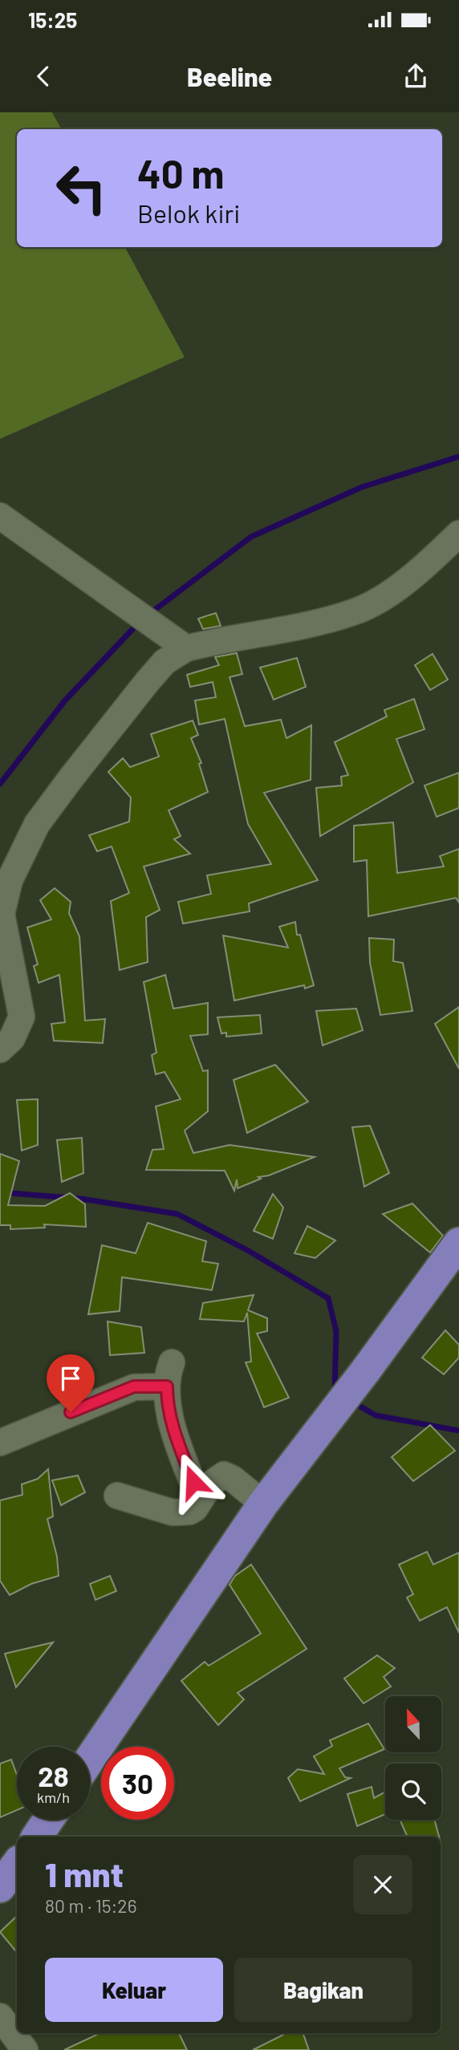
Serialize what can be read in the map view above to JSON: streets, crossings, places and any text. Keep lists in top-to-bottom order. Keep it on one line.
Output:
{"north":"top","page":{"status":"15:25","header":"Beeline","turn":["40 m","Belok kiri"],"speed":"28 km/h","limit":"30","heading":["1 mnt","80 m · 15:26"],"buttons":["Keluar","Bagikan"]}}
